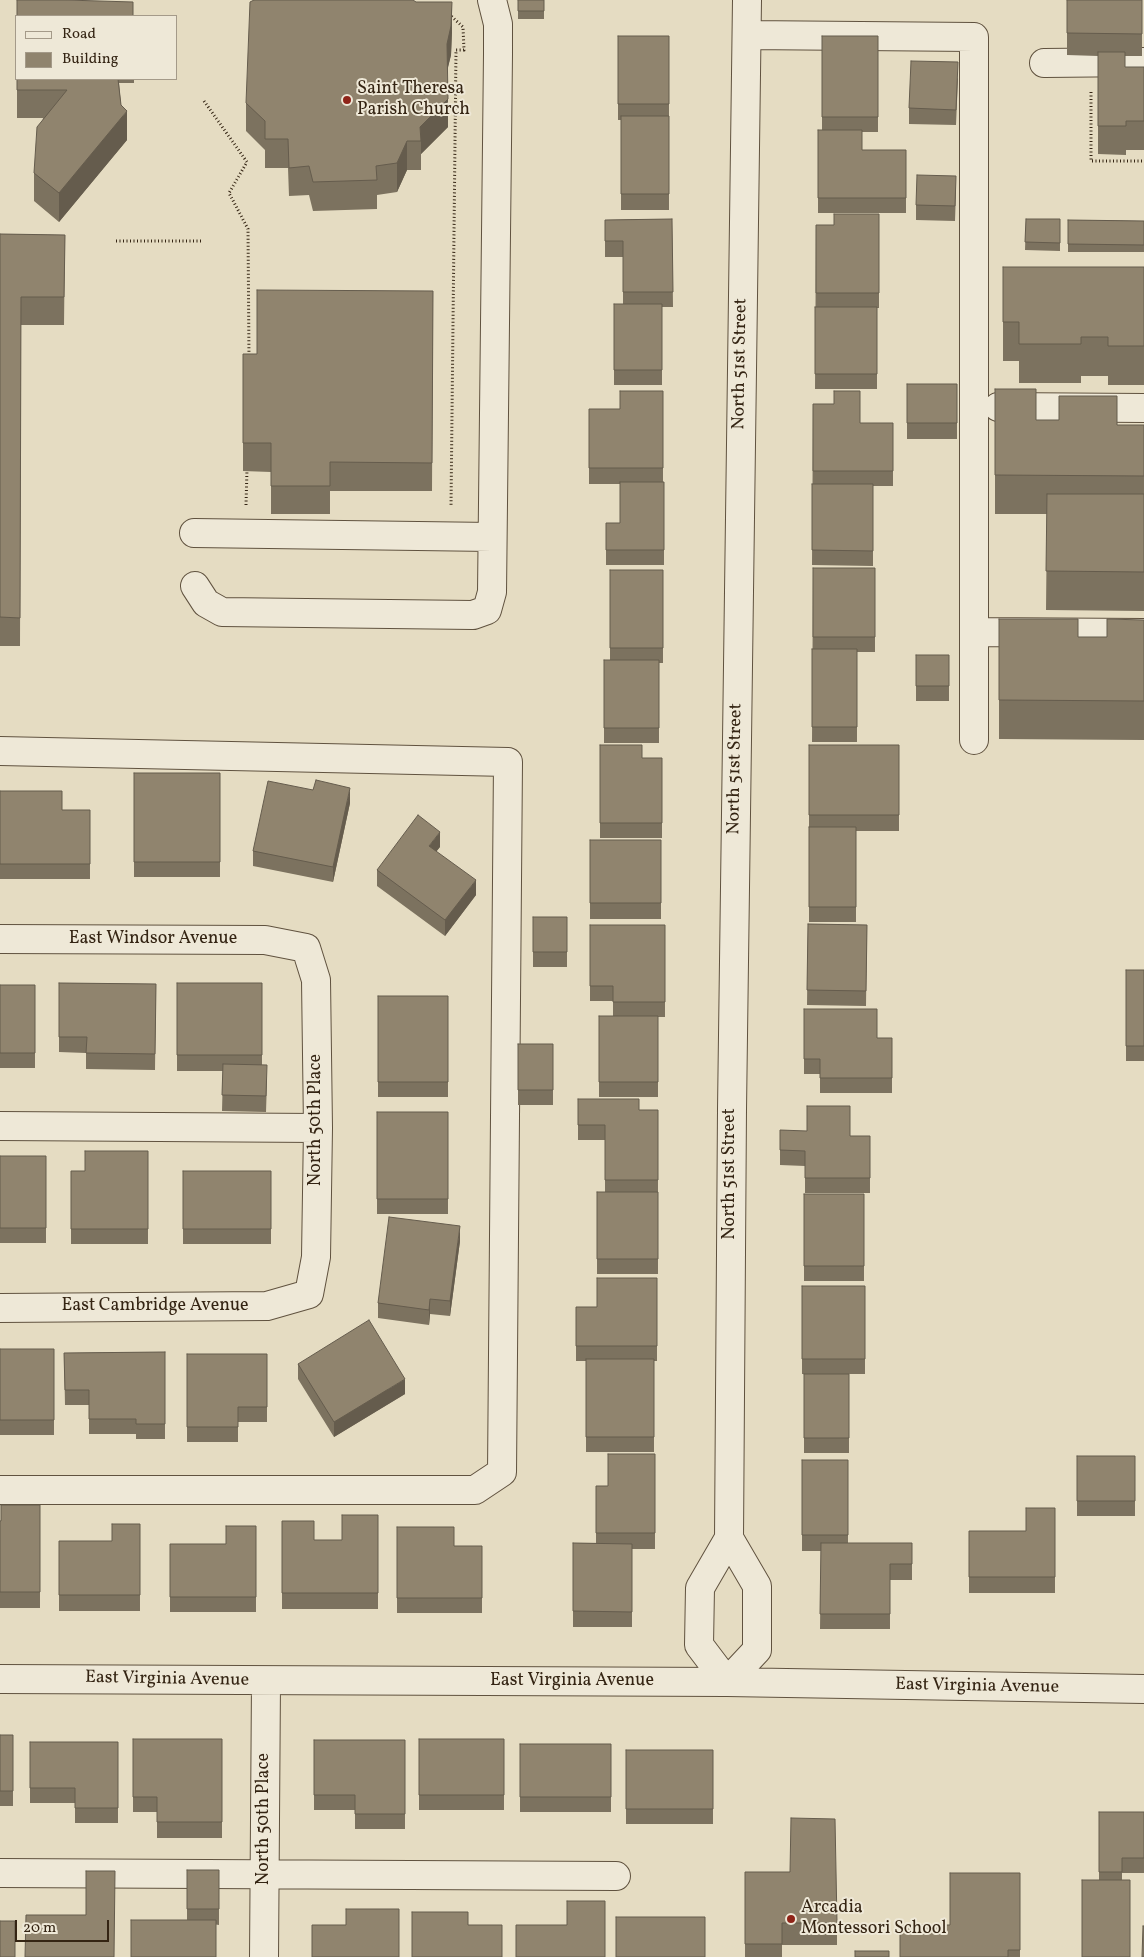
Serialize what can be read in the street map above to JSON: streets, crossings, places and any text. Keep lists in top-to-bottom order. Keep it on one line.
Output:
{"streets":{"street":["North 51st Street","East Windsor Avenue","North 50th Place","East Cambridge Avenue","East Virginia Avenue"]},"crossings":[["North 51st Street","East Virginia Avenue"],["East Windsor Avenue","North 50th Place"],["North 50th Place","East Cambridge Avenue"],["North 50th Place","East Virginia Avenue"]],"places":["Saint Theresa Parish Church","Arcadia Montessori School"],"legend":["Road","Building"],"scale_bar":"20 m"}
